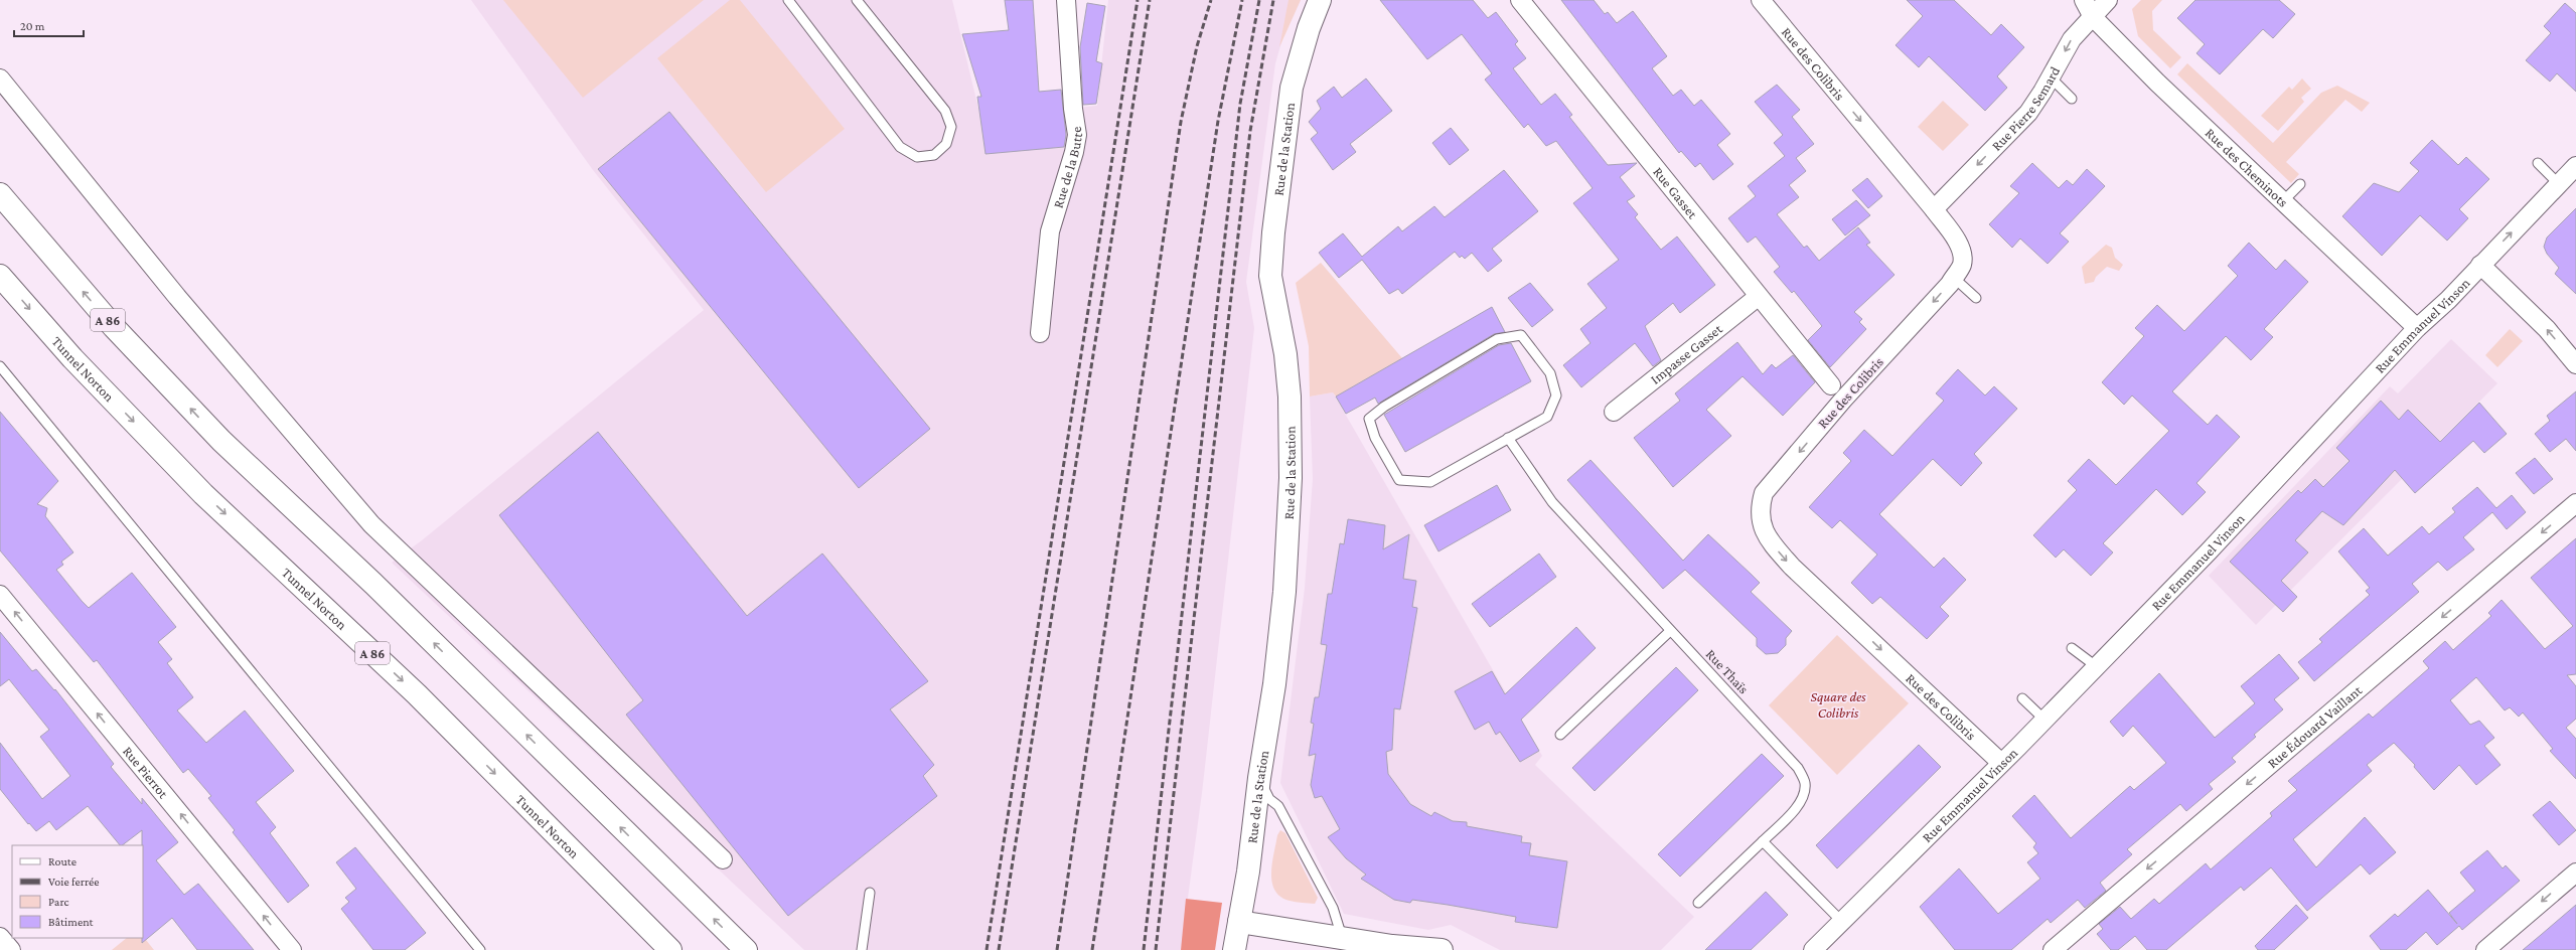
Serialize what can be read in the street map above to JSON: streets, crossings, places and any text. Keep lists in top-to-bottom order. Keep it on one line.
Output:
{"streets":{"main road":["Rue de la Station","A 86","Tunnel Norton"],"street":["Rue des Colibris","Rue Pierre Semard","Rue de la Butte","Rue des Cheminots","Rue Gasset","Rue Emmanuel Vinson","Impasse Gasset","Rue Édouard Vaillant","Rue Pierrot"],"lane":["Rue Thaïs"]},"crossings":[["Rue des Colibris","Rue Pierre Semard"],["Rue des Colibris","Rue Emmanuel Vinson"],["Rue Pierre Semard","Rue des Cheminots"],["Rue des Cheminots","Rue Emmanuel Vinson"],["Rue Gasset","Impasse Gasset"]],"one_way":["Rue Pierre Semard","Rue Édouard Vaillant","Rue Pierrot"],"parks":["Square des Colibris"],"legend":["Route","Voie ferrée","Parc","Bâtiment"],"scale_bar":"20 m"}
